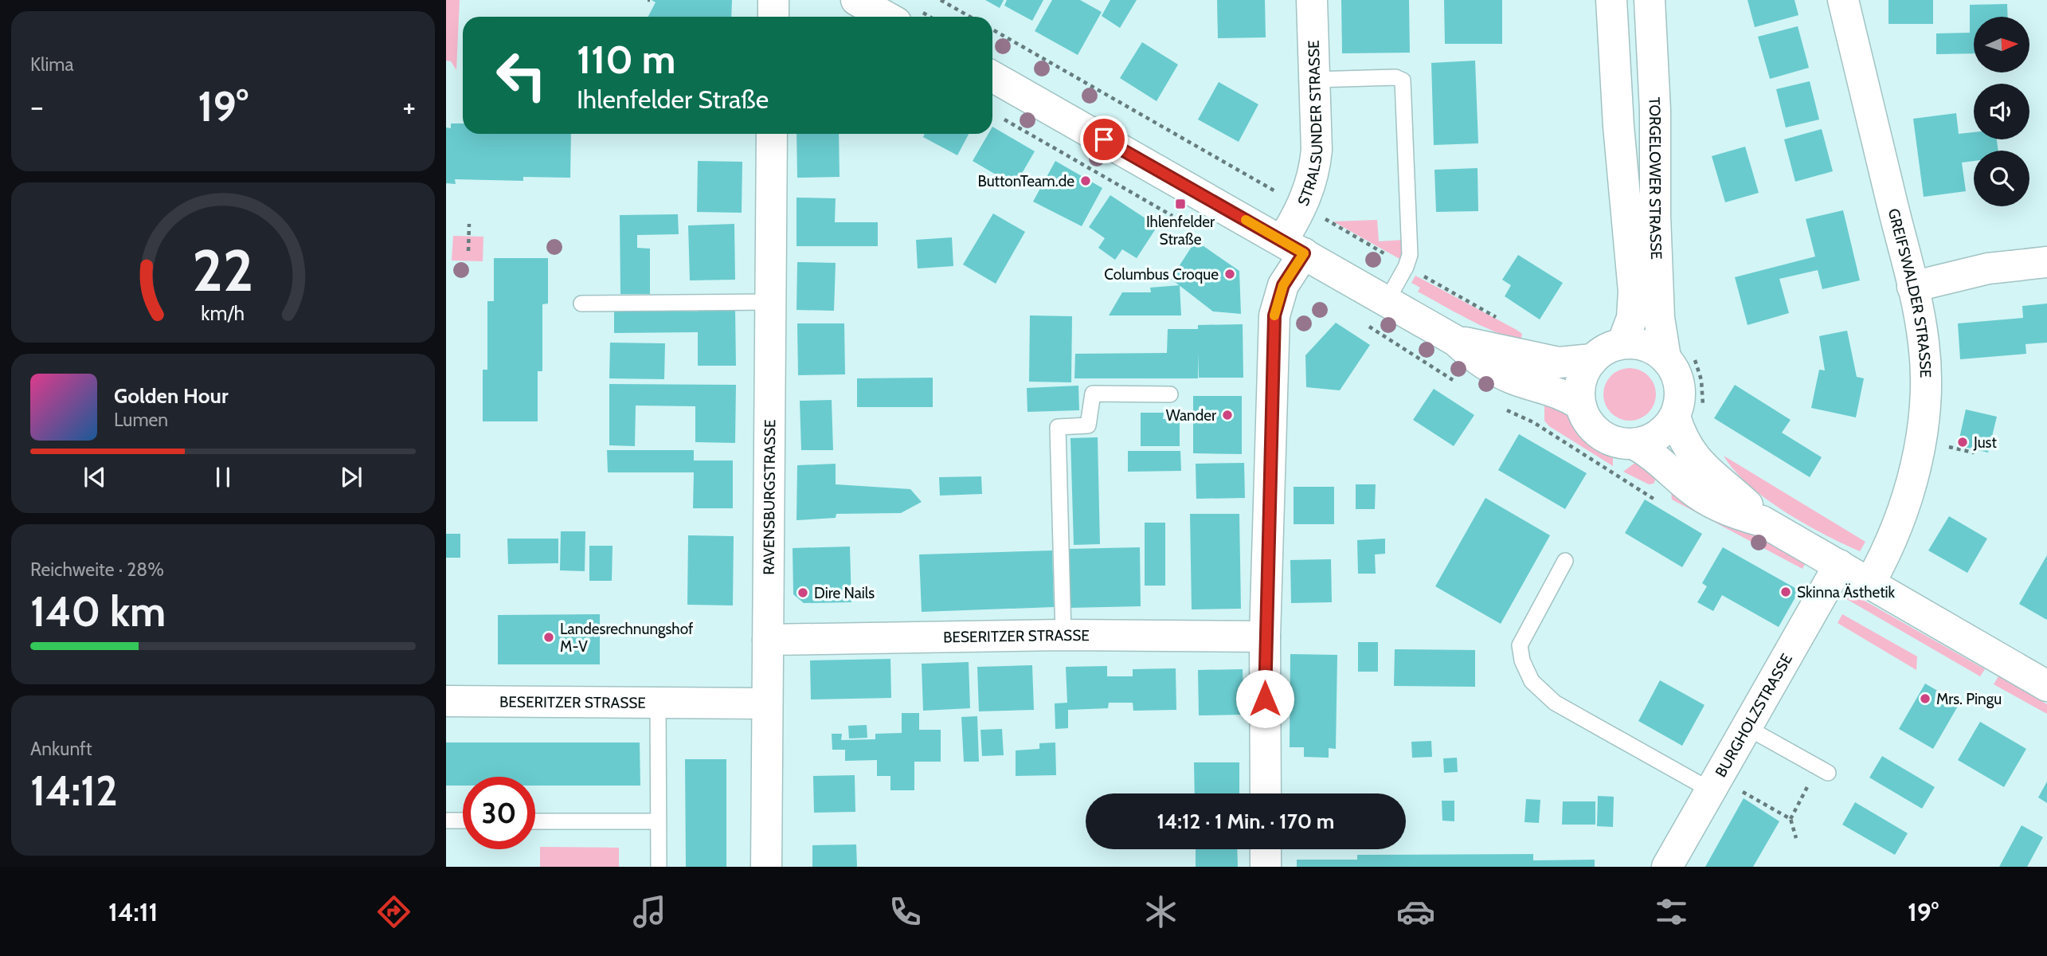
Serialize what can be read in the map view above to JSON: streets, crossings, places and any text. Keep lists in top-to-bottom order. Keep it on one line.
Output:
{"streets":{"street":["STRALSUNDER STRASSE","TORGELOWER STRASSE","GREIFSWALDER STRASSE","RAVENSBURGSTRASSE","BESERITZER STRASSE","BURGHOLZSTRASSE"]},"crossings":[["STRALSUNDER STRASSE","BESERITZER STRASSE"],["RAVENSBURGSTRASSE","BESERITZER STRASSE"]],"places":{"other":["ButtonTeam.de","Columbus Croque","Wander","Just","Skinna Ästhetik","Dire Nails","Landesrechnungshof M-V","Mrs. Pingu"],"transit":["Ihlenfelder Straße"]},"north":"right","page":{"tile":["Klima",["Reichweite · 28%","140 km"],["Ankunft","14:12"]],"turn":["110 m","Ihlenfelder Straße"],"heat":["−","19°","+"],"song":["Golden Hour","Lumen"],"limit":"30","trip":"14:12 · 1 Min. · 170 m","tabs":["14:11","19°"],"gauge":["22","km/h"]}}
